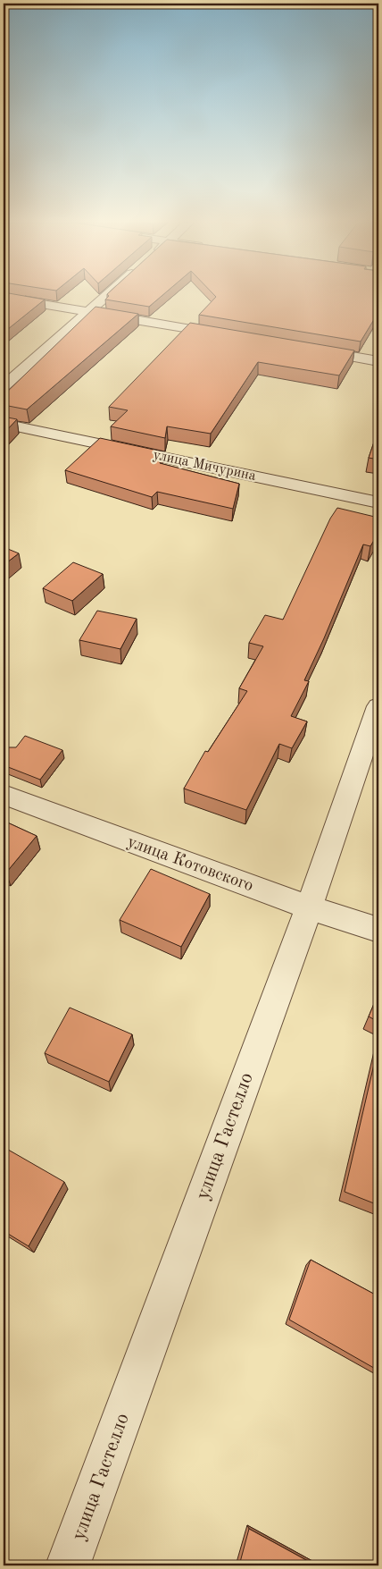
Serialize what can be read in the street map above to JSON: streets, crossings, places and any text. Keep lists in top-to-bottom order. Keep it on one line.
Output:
{"streets":{"street":["улица Мичурина","улица Котовского","улица Гастелло"]},"crossings":[["улица Котовского","улица Гастелло"]]}
